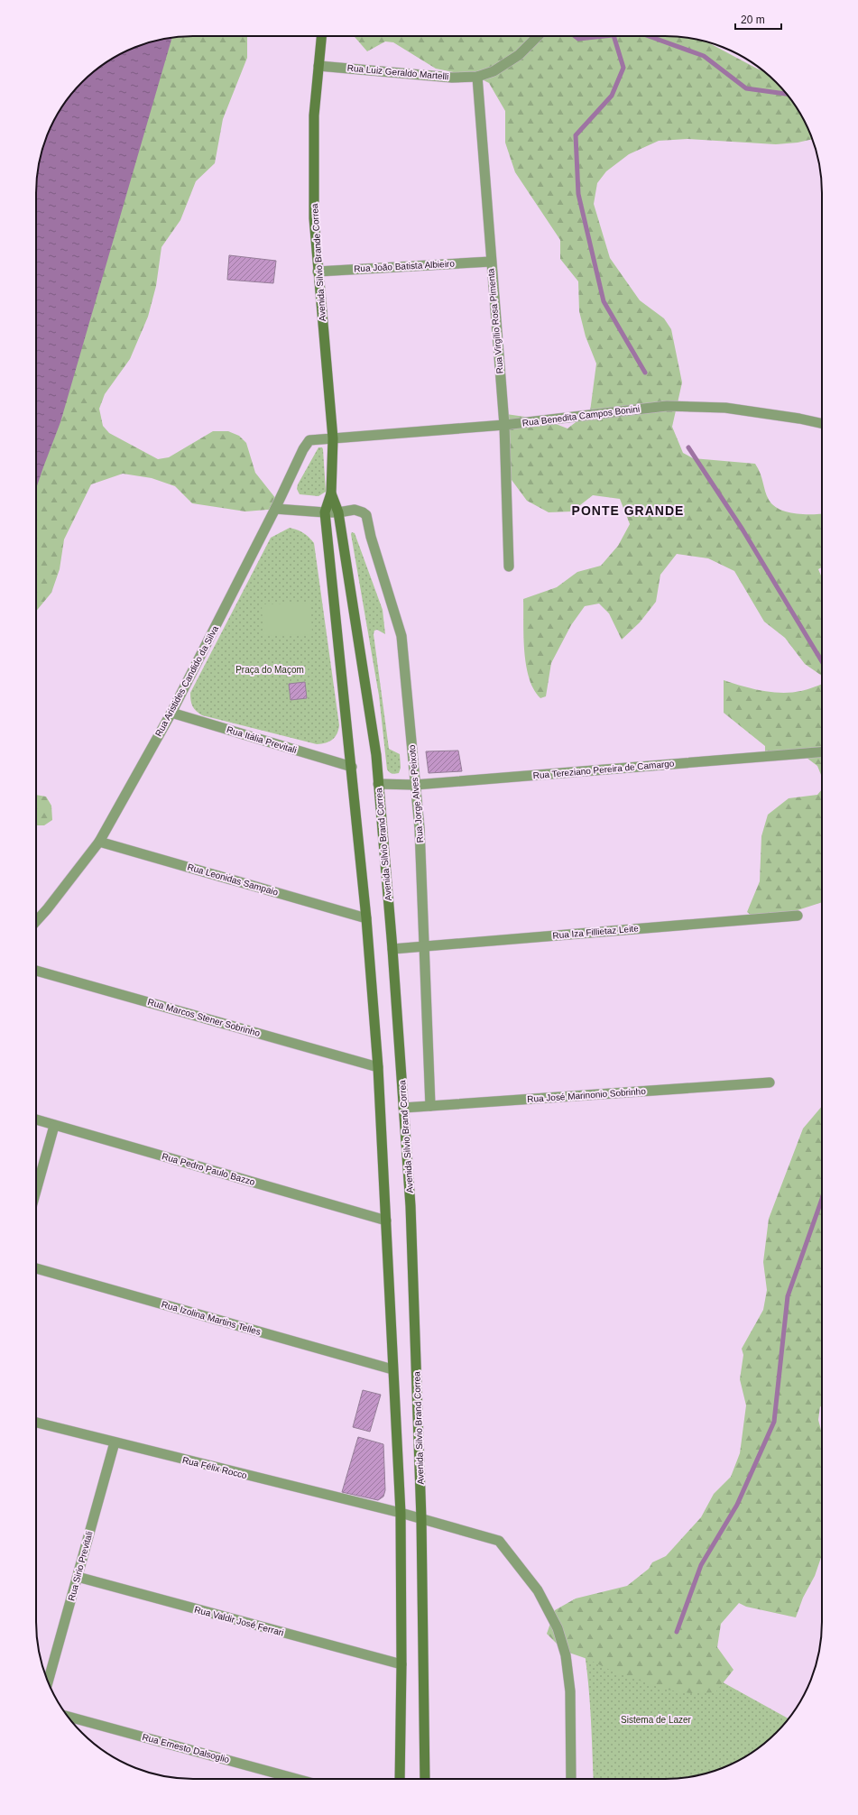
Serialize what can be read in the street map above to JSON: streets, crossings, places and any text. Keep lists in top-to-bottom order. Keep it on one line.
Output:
{"streets":{"main road":["Avenida Silvio Brande Correa","Avenida Silvio Brand Correa"],"street":["Rua Luiz Geraldo Martelli","Rua João Batista Albieiro","Rua Virgílio Rosa Pimenta","Rua Benedita Campos Bonini","Rua Aristides Candido da Silva","Rua Itália Previtali","Rua Tereziano Pereira de Camargo","Rua Jorge Alves Peixoto","Rua Leonidas Sampaio","Rua Iza Fillietaz Leite","Rua Marcos Stener Sobrinho","Rua José Marinonio Sobrinho","Rua Pedro Paulo Bazzo","Rua Izolina Martins Telles","Rua Félix Rocco","Rua Sirio Previtali","Rua Valdir José Ferrari","Rua Ernesto Dalsoglio"]},"crossings":[["Rua Luiz Geraldo Martelli","Avenida Silvio Brande Correa"],["Rua Luiz Geraldo Martelli","Rua Virgílio Rosa Pimenta"],["Avenida Silvio Brande Correa","Rua João Batista Albieiro"],["Avenida Silvio Brande Correa","Rua Benedita Campos Bonini"],["Avenida Silvio Brande Correa","Rua Aristides Candido da Silva"],["Avenida Silvio Brande Correa","Avenida Silvio Brand Correa"],["Rua João Batista Albieiro","Rua Virgílio Rosa Pimenta"],["Rua Virgílio Rosa Pimenta","Rua Benedita Campos Bonini"],["Rua Benedita Campos Bonini","Rua Aristides Candido da Silva"],["Rua Aristides Candido da Silva","Rua Itália Previtali"],["Rua Aristides Candido da Silva","Rua Jorge Alves Peixoto"],["Rua Aristides Candido da Silva","Rua Leonidas Sampaio"],["Rua Tereziano Pereira de Camargo","Rua Jorge Alves Peixoto"],["Rua Tereziano Pereira de Camargo","Avenida Silvio Brand Correa"],["Rua Jorge Alves Peixoto","Avenida Silvio Brand Correa"],["Rua Jorge Alves Peixoto","Rua Iza Fillietaz Leite"],["Rua Jorge Alves Peixoto","Rua José Marinonio Sobrinho"],["Avenida Silvio Brand Correa","Rua Iza Fillietaz Leite"],["Avenida Silvio Brand Correa","Rua José Marinonio Sobrinho"],["Avenida Silvio Brand Correa","Rua Félix Rocco"],["Rua Félix Rocco","Rua Sirio Previtali"],["Rua Sirio Previtali","Rua Valdir José Ferrari"]],"districts":["PONTE GRANDE"],"parks":["Praça do Maçom","Sistema de Lazer"],"scale_bar":"20 m"}
